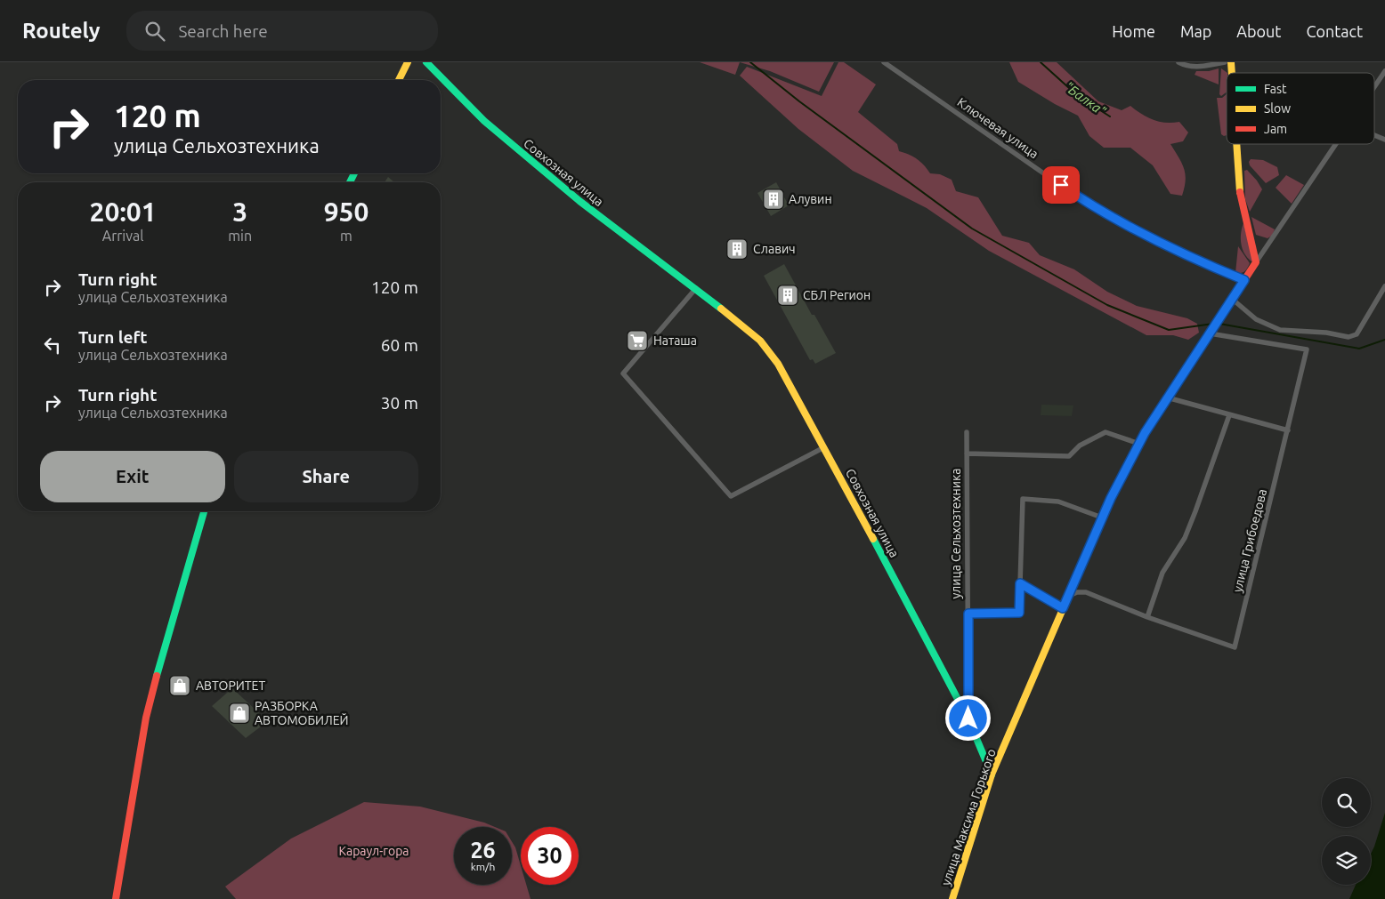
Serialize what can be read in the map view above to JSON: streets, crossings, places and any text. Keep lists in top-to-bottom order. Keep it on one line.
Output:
{"streets":{"street":["Ключевая улица","Совхозная улица","улица Сельхозтехника","улица Грибоедова","улица Максима Горького"]},"crossings":[["Ключевая улица","улица Максима Горького"],["Совхозная улица","улица Сельхозтехника"],["Совхозная улица","улица Максима Горького"],["улица Сельхозтехника","улица Максима Горького"],["улица Грибоедова","улица Максима Горького"]],"water":["\"Балка\""],"parks":["Караул-гора"],"places":{"building":["Алувин","Славич","СБЛ Регион"],"supermarket":["Наташа"],"shop":["АВТОРИТЕТ","РАЗБОРКА АВТОМОБИЛЕЙ"]},"legend":["Fast","Slow","Jam"],"page":{"header":"Routely","search":"Search here","nav":["Home","Map","About","Contact"],"turn":["120 m","улица Сельхозтехника"],"eta":["20:01","Arrival","3","min","950","m"],"list":[{"name":"Turn right","note":"улица Сельхозтехника","value":"120 m"},{"name":"Turn left","note":"улица Сельхозтехника","value":"60 m"},{"name":"Turn right","note":"улица Сельхозтехника","value":"30 m"}],"buttons":["Exit","Share"],"speed":"26 km/h","limit":"30"}}
